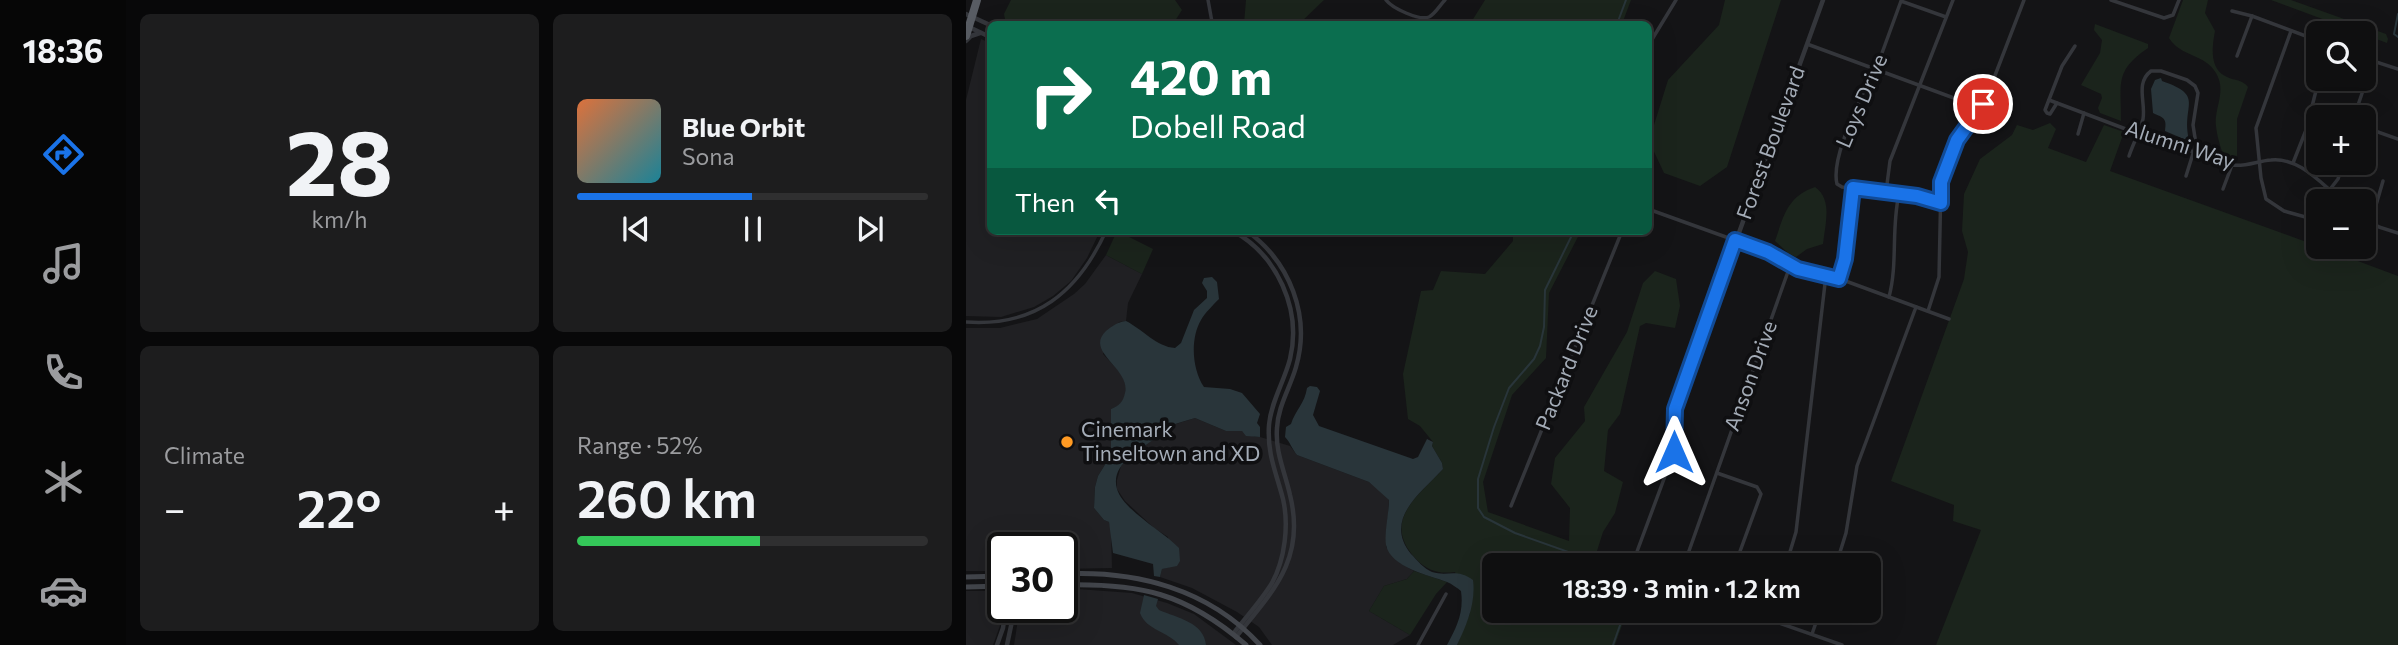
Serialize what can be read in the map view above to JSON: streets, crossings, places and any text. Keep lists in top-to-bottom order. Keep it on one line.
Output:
{"streets":{"street":["Loys Drive","Forest Boulevard","Alumni Way","Packard Drive","Anson Drive"]},"places":["Cinemark Tinseltown and XD"],"page":{"tabs":"18:36","tile":[["28","km/h"],"Climate",["Range · 52%","260 km"]],"map_buttons":["+","−"],"turn":["420 m","Dobell Road"],"song":["Blue Orbit","Sona"],"then":"Then","heat":["−","22°","+"],"limit":"30","trip":"18:39 · 3 min · 1.2 km"}}
